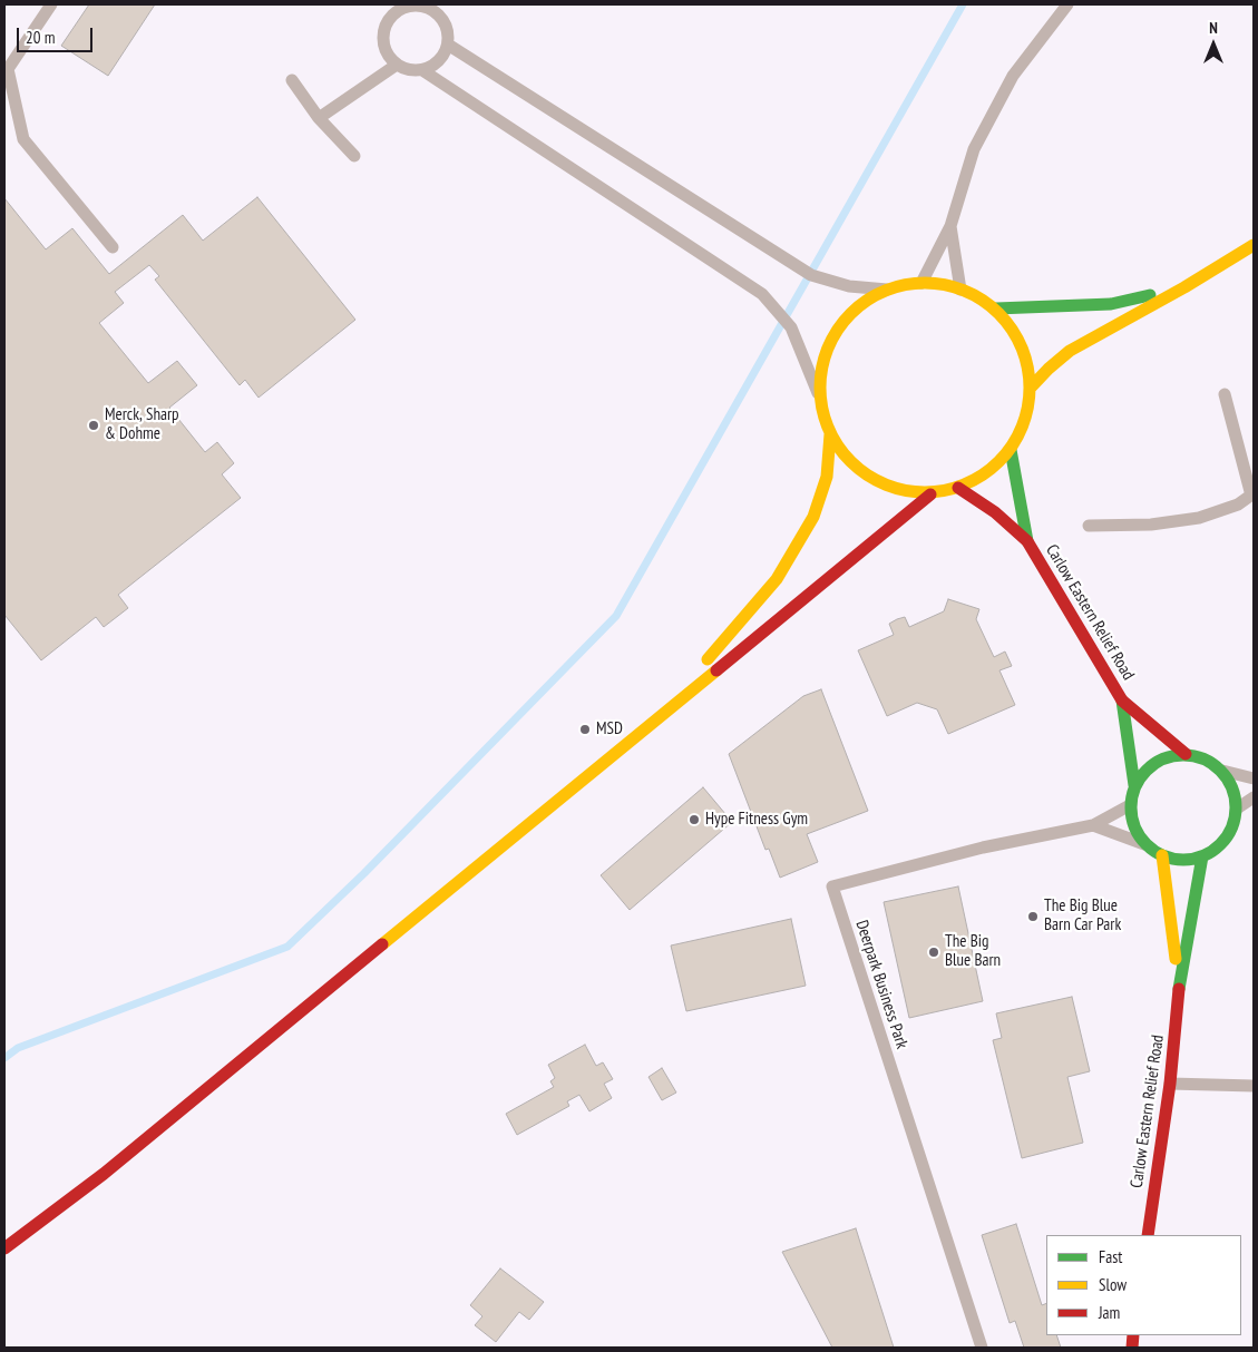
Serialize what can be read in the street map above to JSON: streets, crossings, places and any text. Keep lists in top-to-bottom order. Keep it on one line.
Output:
{"streets":{"main road":["Carlow Eastern Relief Road"],"lane":["Deerpark Business Park"]},"places":["Merck, Sharp & Dohme","MSD","Hype Fitness Gym","The Big Blue Barn Car Park","The Big Blue Barn"],"legend":["Fast","Slow","Jam"],"scale_bar":"20 m","north":"top"}
